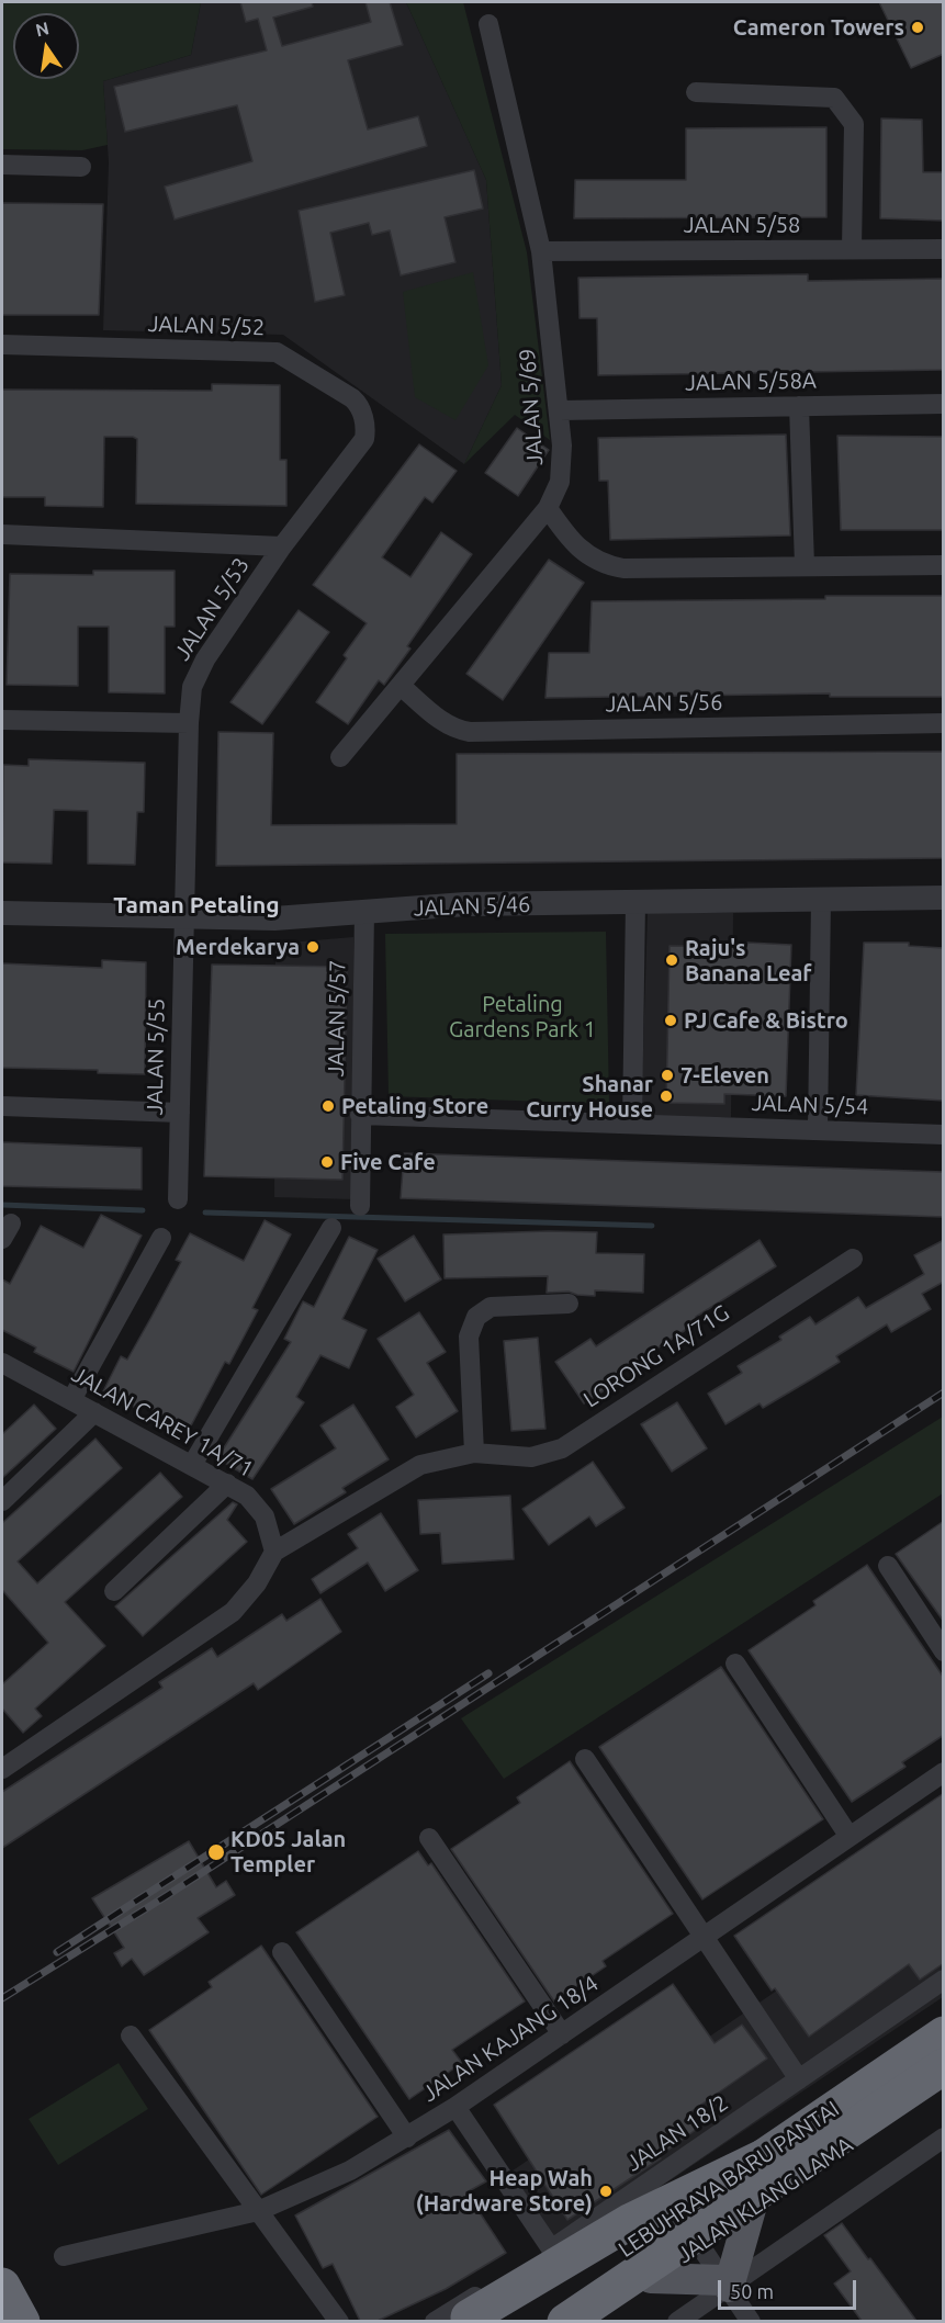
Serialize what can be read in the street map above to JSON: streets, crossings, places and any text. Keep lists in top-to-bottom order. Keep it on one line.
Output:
{"streets":{"highway":["LEBUHRAYA BARU PANTAI"],"main road":["JALAN KLANG LAMA"],"street":["JALAN 5/58","JALAN 5/52","JALAN 5/58A","JALAN 5/69","JALAN 5/53","JALAN 5/56","JALAN 5/46","JALAN 5/57","JALAN 5/55","JALAN 5/54","LORONG 1A/71G","JALAN CAREY 1A/71","JALAN KAJANG 18/4","JALAN 18/2"]},"crossings":[["JALAN 5/58","JALAN 5/69"],["JALAN 5/52","JALAN 5/53"],["JALAN 5/58A","JALAN 5/69"],["JALAN 5/53","JALAN 5/46"],["JALAN 5/53","JALAN 5/55"],["JALAN 5/46","JALAN 5/57"],["JALAN 5/46","JALAN 5/55"],["JALAN 5/57","JALAN 5/54"],["LORONG 1A/71G","JALAN CAREY 1A/71"]],"districts":["Taman Petaling"],"parks":["Petaling Gardens Park 1"],"places":["Cameron Towers","Merdekarya","Raju's Banana Leaf","PJ Cafe & Bistro","7-Eleven","Shanar Curry House","Petaling Store","Five Cafe","KD05 Jalan Templer","Heap Wah (Hardware Store)"],"scale_bar":"50 m","north":"top"}
